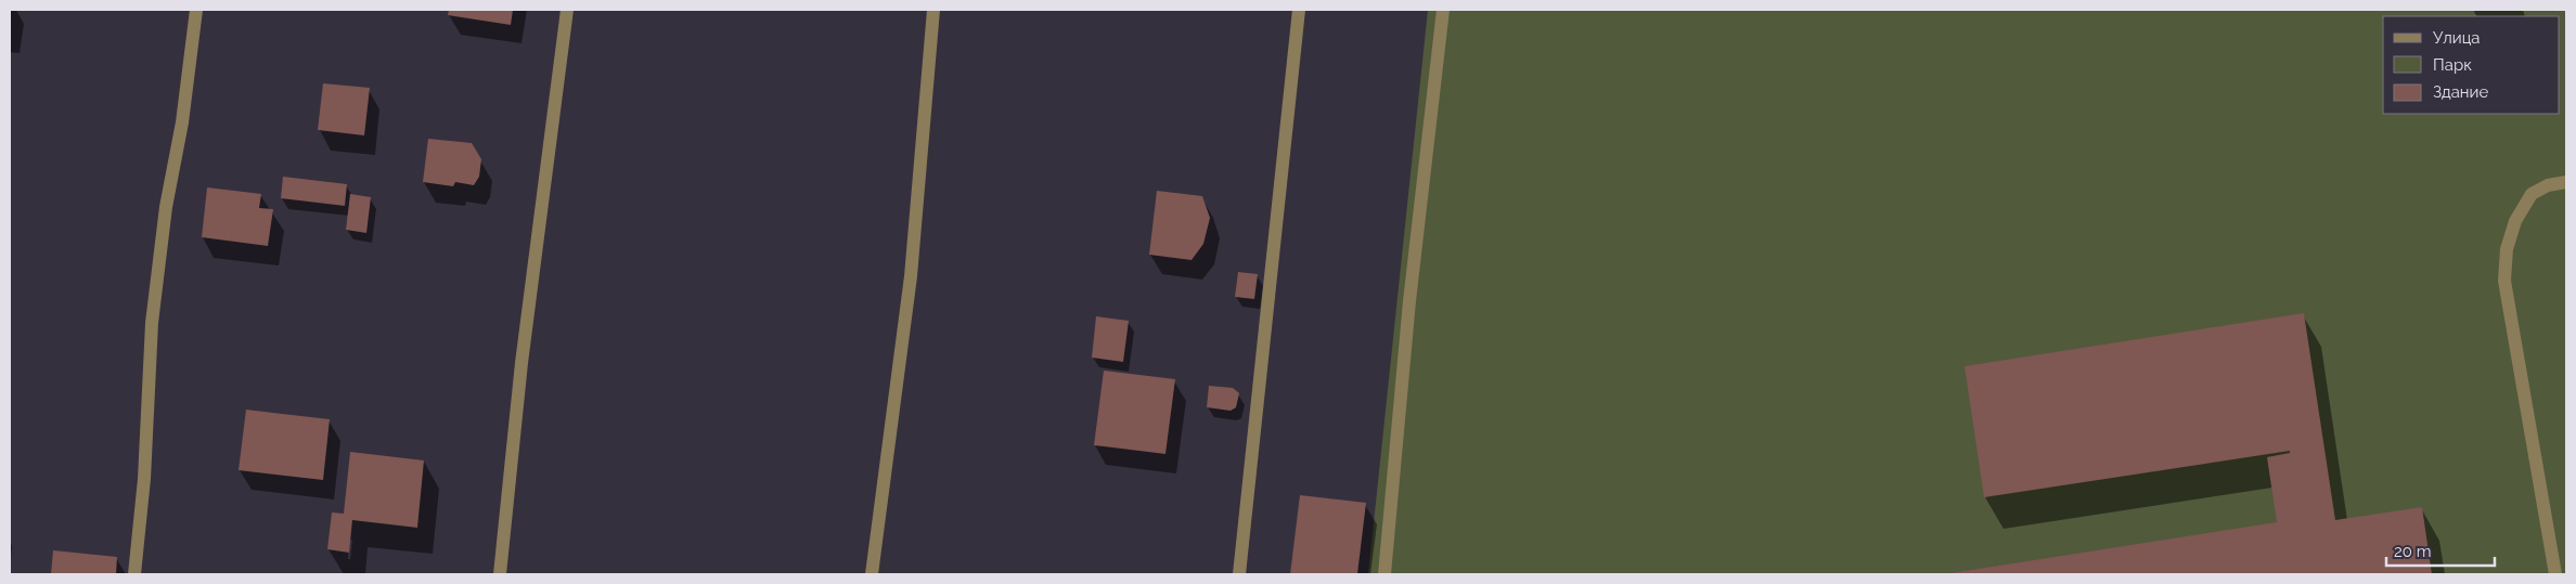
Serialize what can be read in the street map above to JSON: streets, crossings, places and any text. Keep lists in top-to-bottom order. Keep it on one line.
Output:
{"legend":["Улица","Парк","Здание"],"scale_bar":"20 m"}
